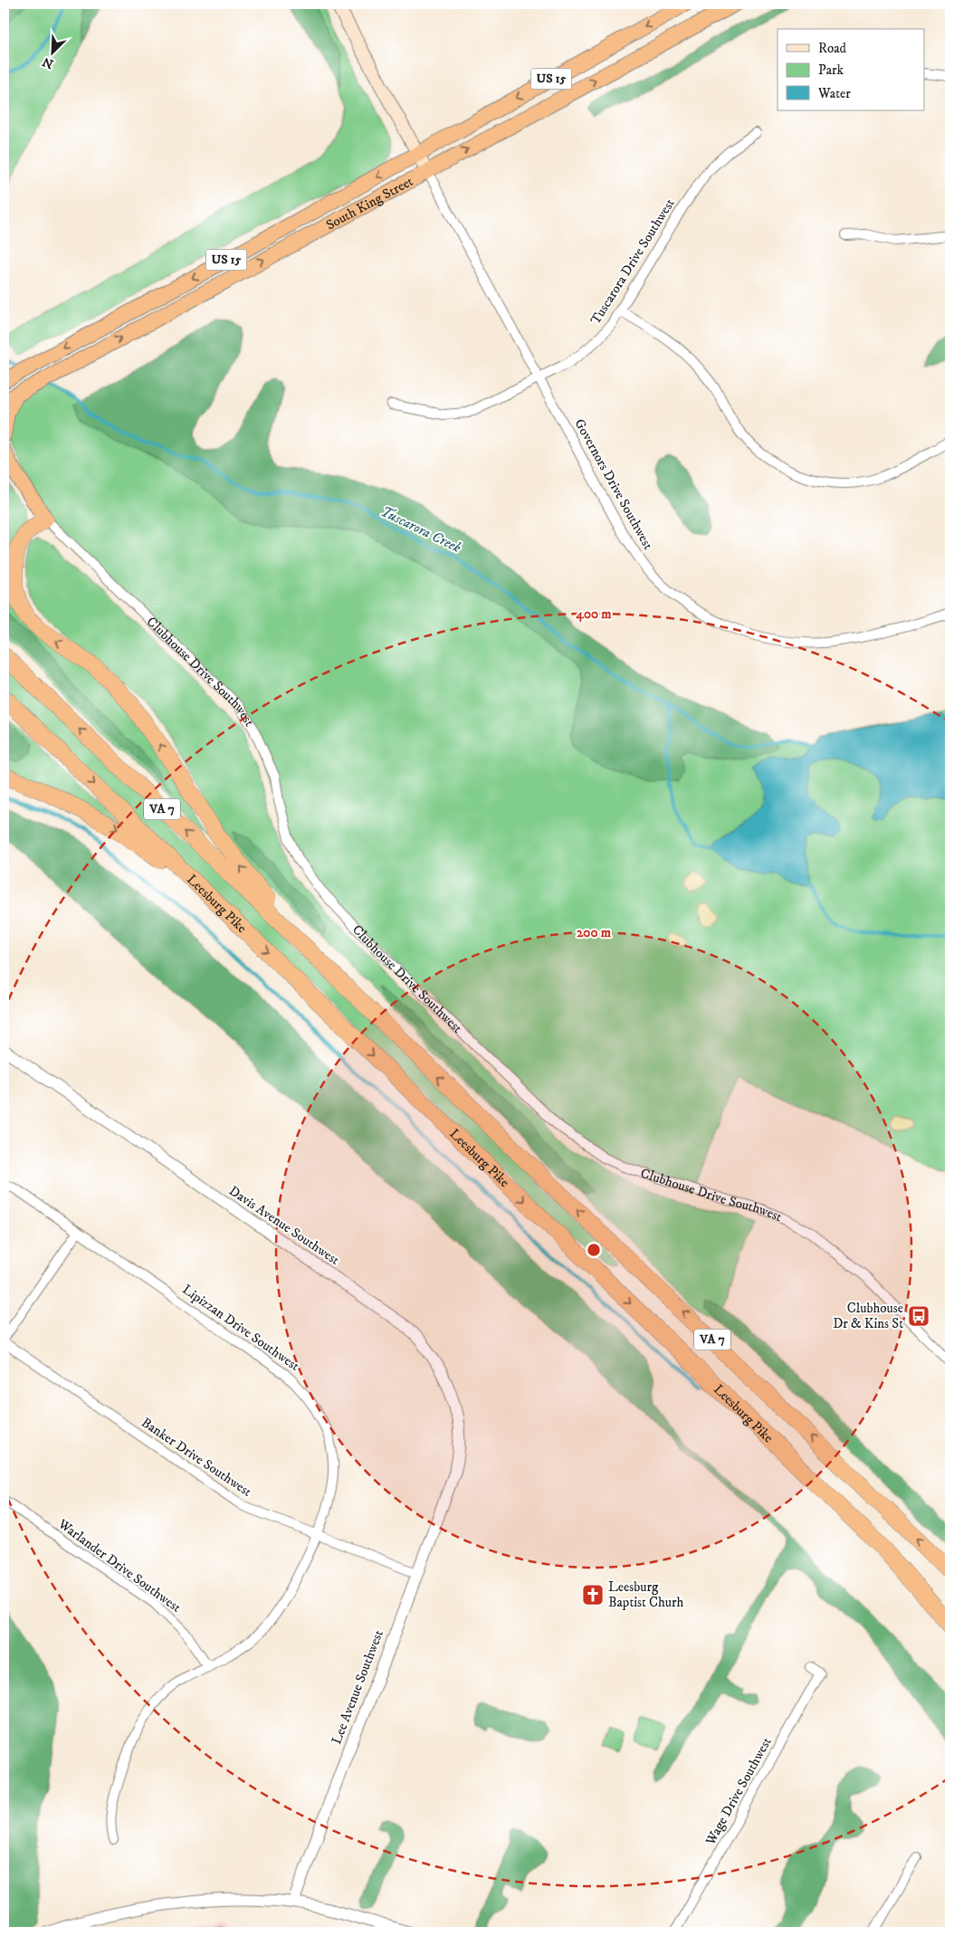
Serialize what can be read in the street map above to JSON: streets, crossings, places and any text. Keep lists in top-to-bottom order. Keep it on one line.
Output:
{"streets":{"highway":["US 15","South King Street","Clubhouse Drive Southwest","VA 7","Leesburg Pike"],"street":["Tuscarora Drive Southwest","Governors Drive Southwest","Davis Avenue Southwest","Lipizzan Drive Southwest","Banker Drive Southwest","Warlander Drive Southwest","Lee Avenue Southwest","Wage Drive Southwest"]},"crossings":[["South King Street","Governors Drive Southwest"],["Tuscarora Drive Southwest","Governors Drive Southwest"],["Davis Avenue Southwest","Lee Avenue Southwest"],["Lipizzan Drive Southwest","Banker Drive Southwest"],["Lipizzan Drive Southwest","Warlander Drive Southwest"],["Banker Drive Southwest","Lee Avenue Southwest"]],"water":["Tuscarora Creek"],"places":{"bus stop":["Clubhouse Dr & Kins St"],"church":["Leesburg Baptist Churh"]},"legend":["Road","Park","Water"],"north":"bottom left","rings":["400 m","200 m"]}
